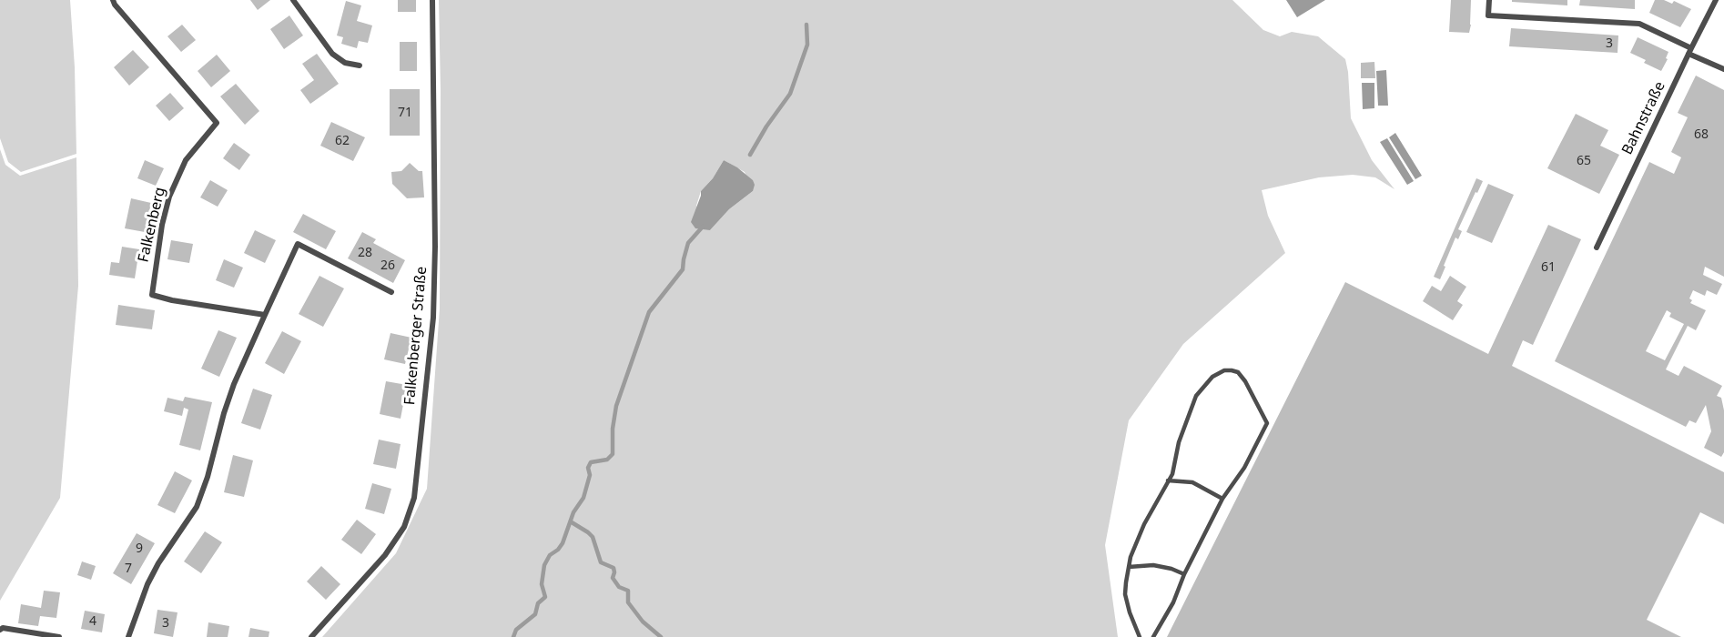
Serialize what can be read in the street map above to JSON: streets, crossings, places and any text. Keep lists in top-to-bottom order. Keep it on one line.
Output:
{"streets":{"street":["Bahnstraße","Falkenberg","Falkenberger Straße"]},"house_numbers":["3","71","68","62","65","28","26","61","9","7","4","3"]}
